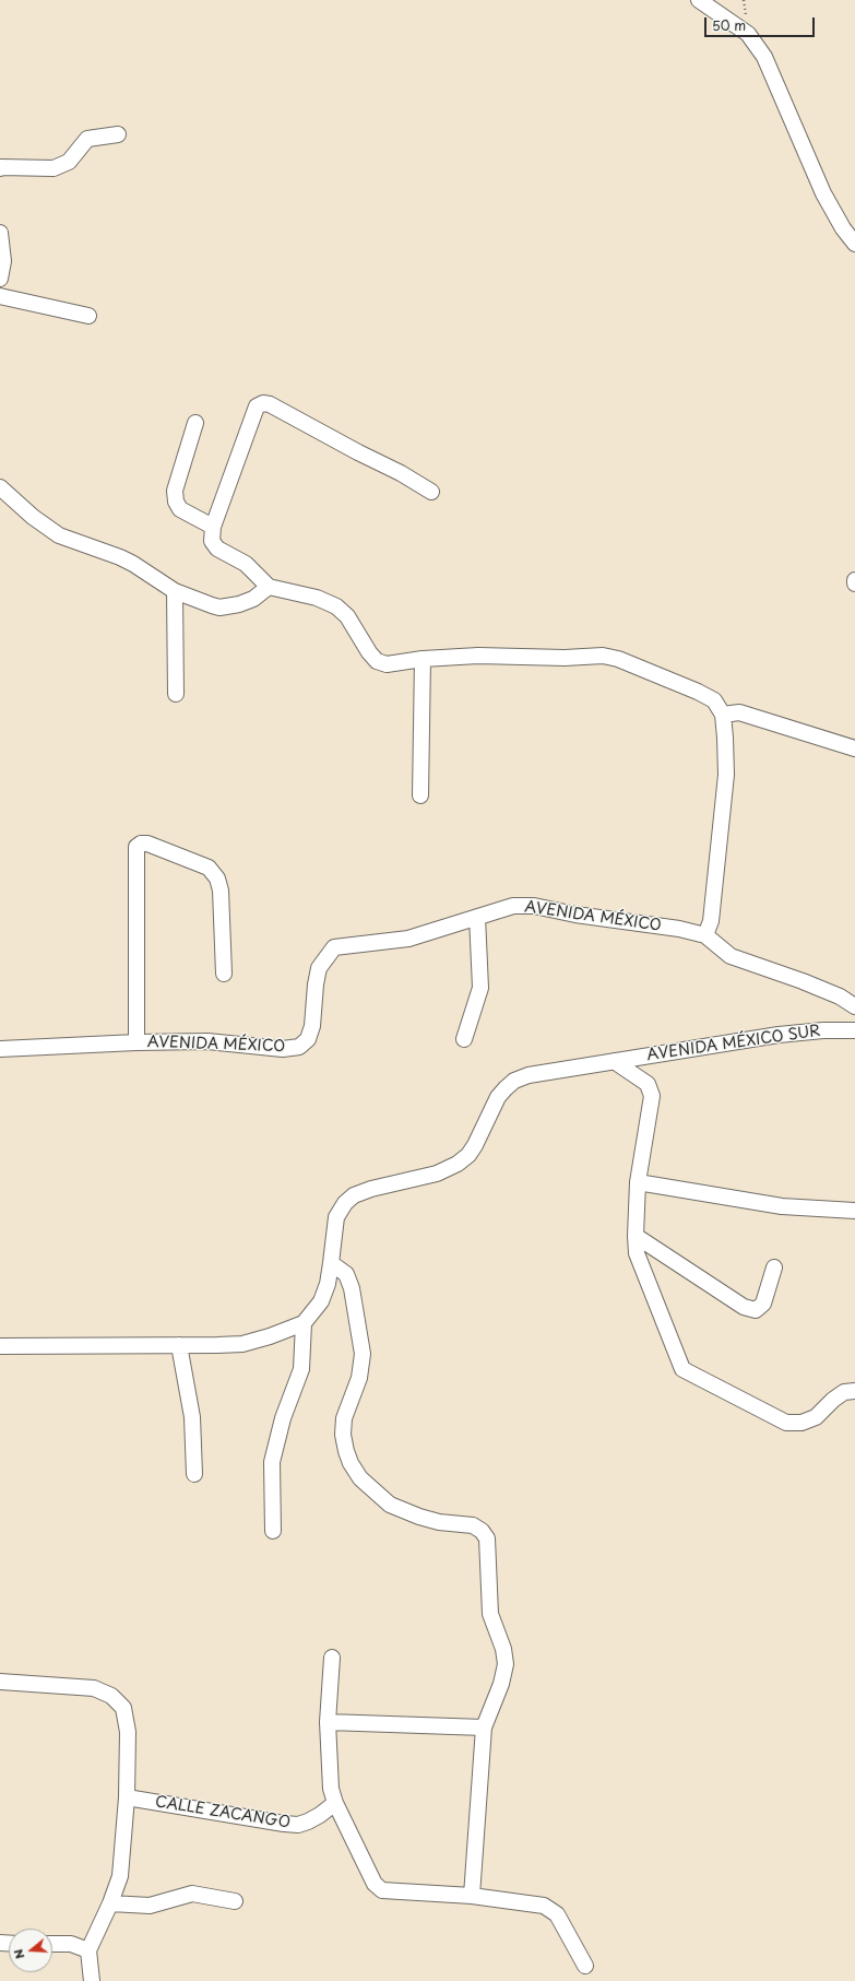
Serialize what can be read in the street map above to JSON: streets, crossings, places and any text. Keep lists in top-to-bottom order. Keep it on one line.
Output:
{"streets":{"street":["AVENIDA MÉXICO","AVENIDA MÉXICO SUR","CALLE ZACANGO"]},"scale_bar":"50 m","north":"left"}
